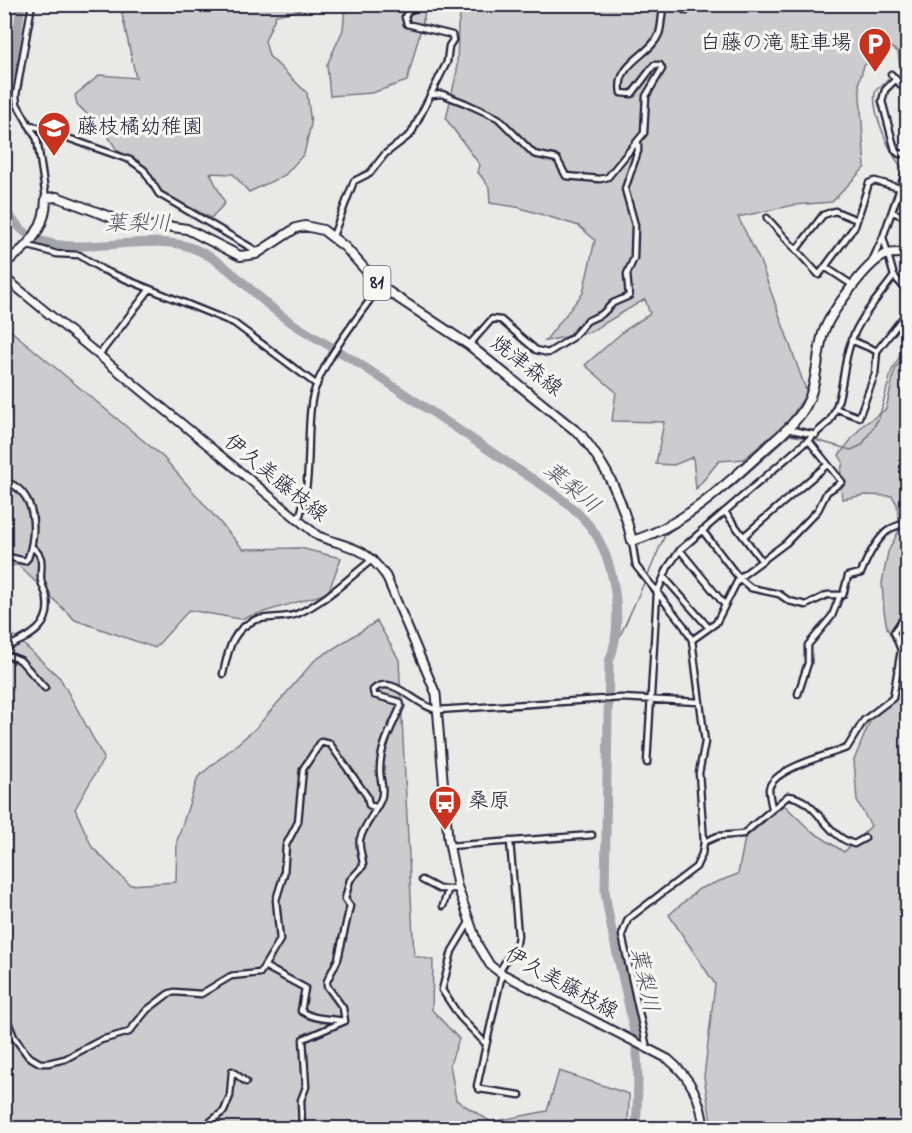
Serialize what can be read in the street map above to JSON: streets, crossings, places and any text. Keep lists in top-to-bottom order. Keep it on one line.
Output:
{"streets":{"main road":["81","焼津森線","伊久美藤枝線"]},"water":["葉梨川"],"places":{"parking":["白藤の滝 駐車場"],"school or university":["藤枝橘幼稚園"],"bus stop":["桑原"]}}
